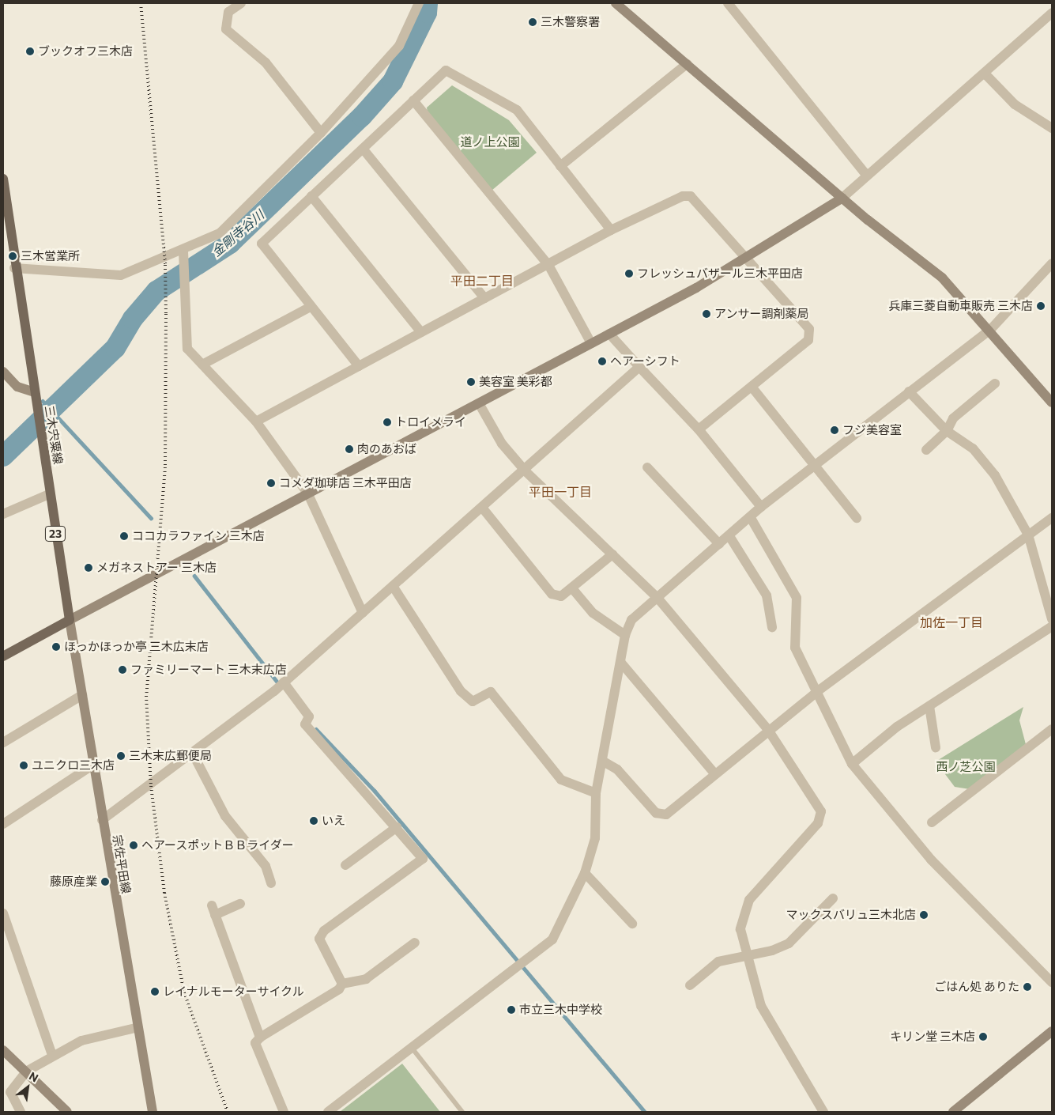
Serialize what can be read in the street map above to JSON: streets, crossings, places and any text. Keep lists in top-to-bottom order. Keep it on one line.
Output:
{"streets":{"main road":["三木宍粟線","23"],"street":["宗佐平田線"]},"crossings":[["三木宍粟線","宗佐平田線"]],"districts":["平田二丁目","平田一丁目","加佐一丁目"],"water":["金剛寺谷川"],"parks":["道ノ上公園","西ノ芝公園"],"places":["三木警察署","ブックオフ三木店","三木営業所","フレッシュバザール三木平田店","兵庫三菱自動車販売 三木店","アンサー調剤薬局","ヘアーシフト","美容室 美彩都","トロイメライ","フジ美容室","肉のあおば","コメダ珈琲店 三木平田店","ココカラファイン 三木店","メガネストアー 三木店","ほっかほっか亭 三木広末店","ファミリーマート 三木末広店","三木末広郵便局","ユニクロ三木店","いえ","ヘアースポットＢＢライダー","藤原産業","マックスバリュ三木北店","ごはん処 ありた","レイナルモーターサイクル","市立三木中学校","キリン堂 三木店"],"north":"top right"}
